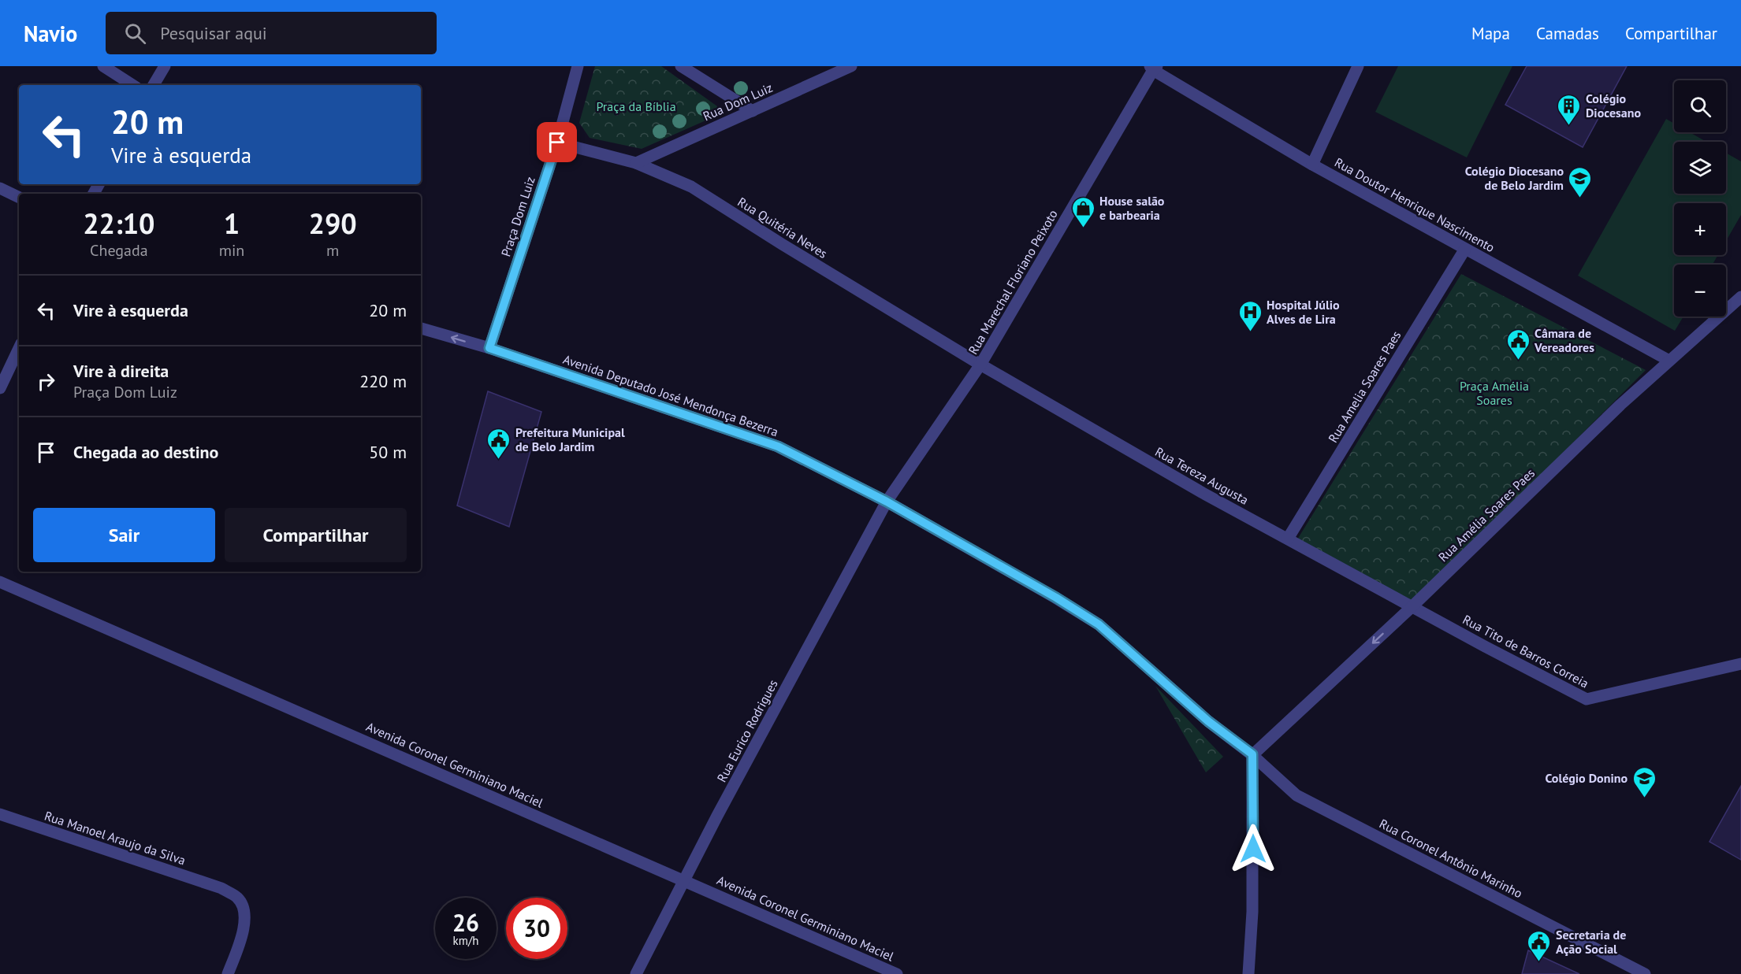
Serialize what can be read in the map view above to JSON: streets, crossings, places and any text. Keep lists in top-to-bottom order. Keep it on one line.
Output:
{"streets":{"street":["Rua Dom Luiz","Rua Doutor Henrique Nascimento","Praça Dom Luiz","Rua Quitéria Neves","Rua Marechal Floriano Peixoto","Rua Amelia Soares Paes","Avenida Deputado José Mendonça Bezerra","Rua Tereza Augusta","Rua Amélia Soares Paes","Rua Tito de Barros Correia","Rua Eurico Rodrigues","Avenida Coronel Germiniano Maciel","Rua Manoel Araujo da Silva","Rua Coronel Antônio Marinho"]},"crossings":[["Rua Dom Luiz","Rua Quitéria Neves"],["Rua Doutor Henrique Nascimento","Rua Marechal Floriano Peixoto"],["Rua Doutor Henrique Nascimento","Rua Amelia Soares Paes"],["Rua Doutor Henrique Nascimento","Rua Amélia Soares Paes"],["Praça Dom Luiz","Rua Quitéria Neves"],["Praça Dom Luiz","Avenida Deputado José Mendonça Bezerra"],["Rua Quitéria Neves","Rua Marechal Floriano Peixoto"],["Rua Quitéria Neves","Rua Tereza Augusta"],["Rua Marechal Floriano Peixoto","Avenida Deputado José Mendonça Bezerra"],["Rua Marechal Floriano Peixoto","Rua Tereza Augusta"],["Rua Marechal Floriano Peixoto","Rua Eurico Rodrigues"],["Rua Amelia Soares Paes","Rua Tereza Augusta"],["Avenida Deputado José Mendonça Bezerra","Rua Amélia Soares Paes"],["Avenida Deputado José Mendonça Bezerra","Rua Eurico Rodrigues"],["Avenida Deputado José Mendonça Bezerra","Rua Coronel Antônio Marinho"],["Rua Tereza Augusta","Rua Amélia Soares Paes"],["Rua Tereza Augusta","Rua Tito de Barros Correia"],["Rua Amélia Soares Paes","Rua Tito de Barros Correia"],["Rua Amélia Soares Paes","Rua Coronel Antônio Marinho"],["Rua Eurico Rodrigues","Avenida Coronel Germiniano Maciel"]],"parks":["Praça da Bíblia","Praça Amélia Soares"],"places":{"building":["Colégio Diocesano"],"school or university":["Colégio Diocesano de Belo Jardim","Colégio Donino"],"shop":["House salão e barbearia"],"hospital":["Hospital Júlio Alves de Lira"],"public building":["Câmara de Vereadores","Prefeitura Municipal de Belo Jardim","Secretaria de Ação Social"]},"page":{"header":"Navio","search":"Pesquisar aqui","nav":["Mapa","Camadas","Compartilhar"],"map_buttons":["+","−"],"turn":["20 m","Vire à esquerda"],"eta":["22:10","Chegada","1","min","290","m"],"list":[{"name":"Vire à esquerda","value":"20 m"},{"name":"Vire à direita","note":"Praça Dom Luiz","value":"220 m"},{"name":"Chegada ao destino","value":"50 m"}],"buttons":["Sair","Compartilhar"],"speed":"26 km/h","limit":"30"}}
